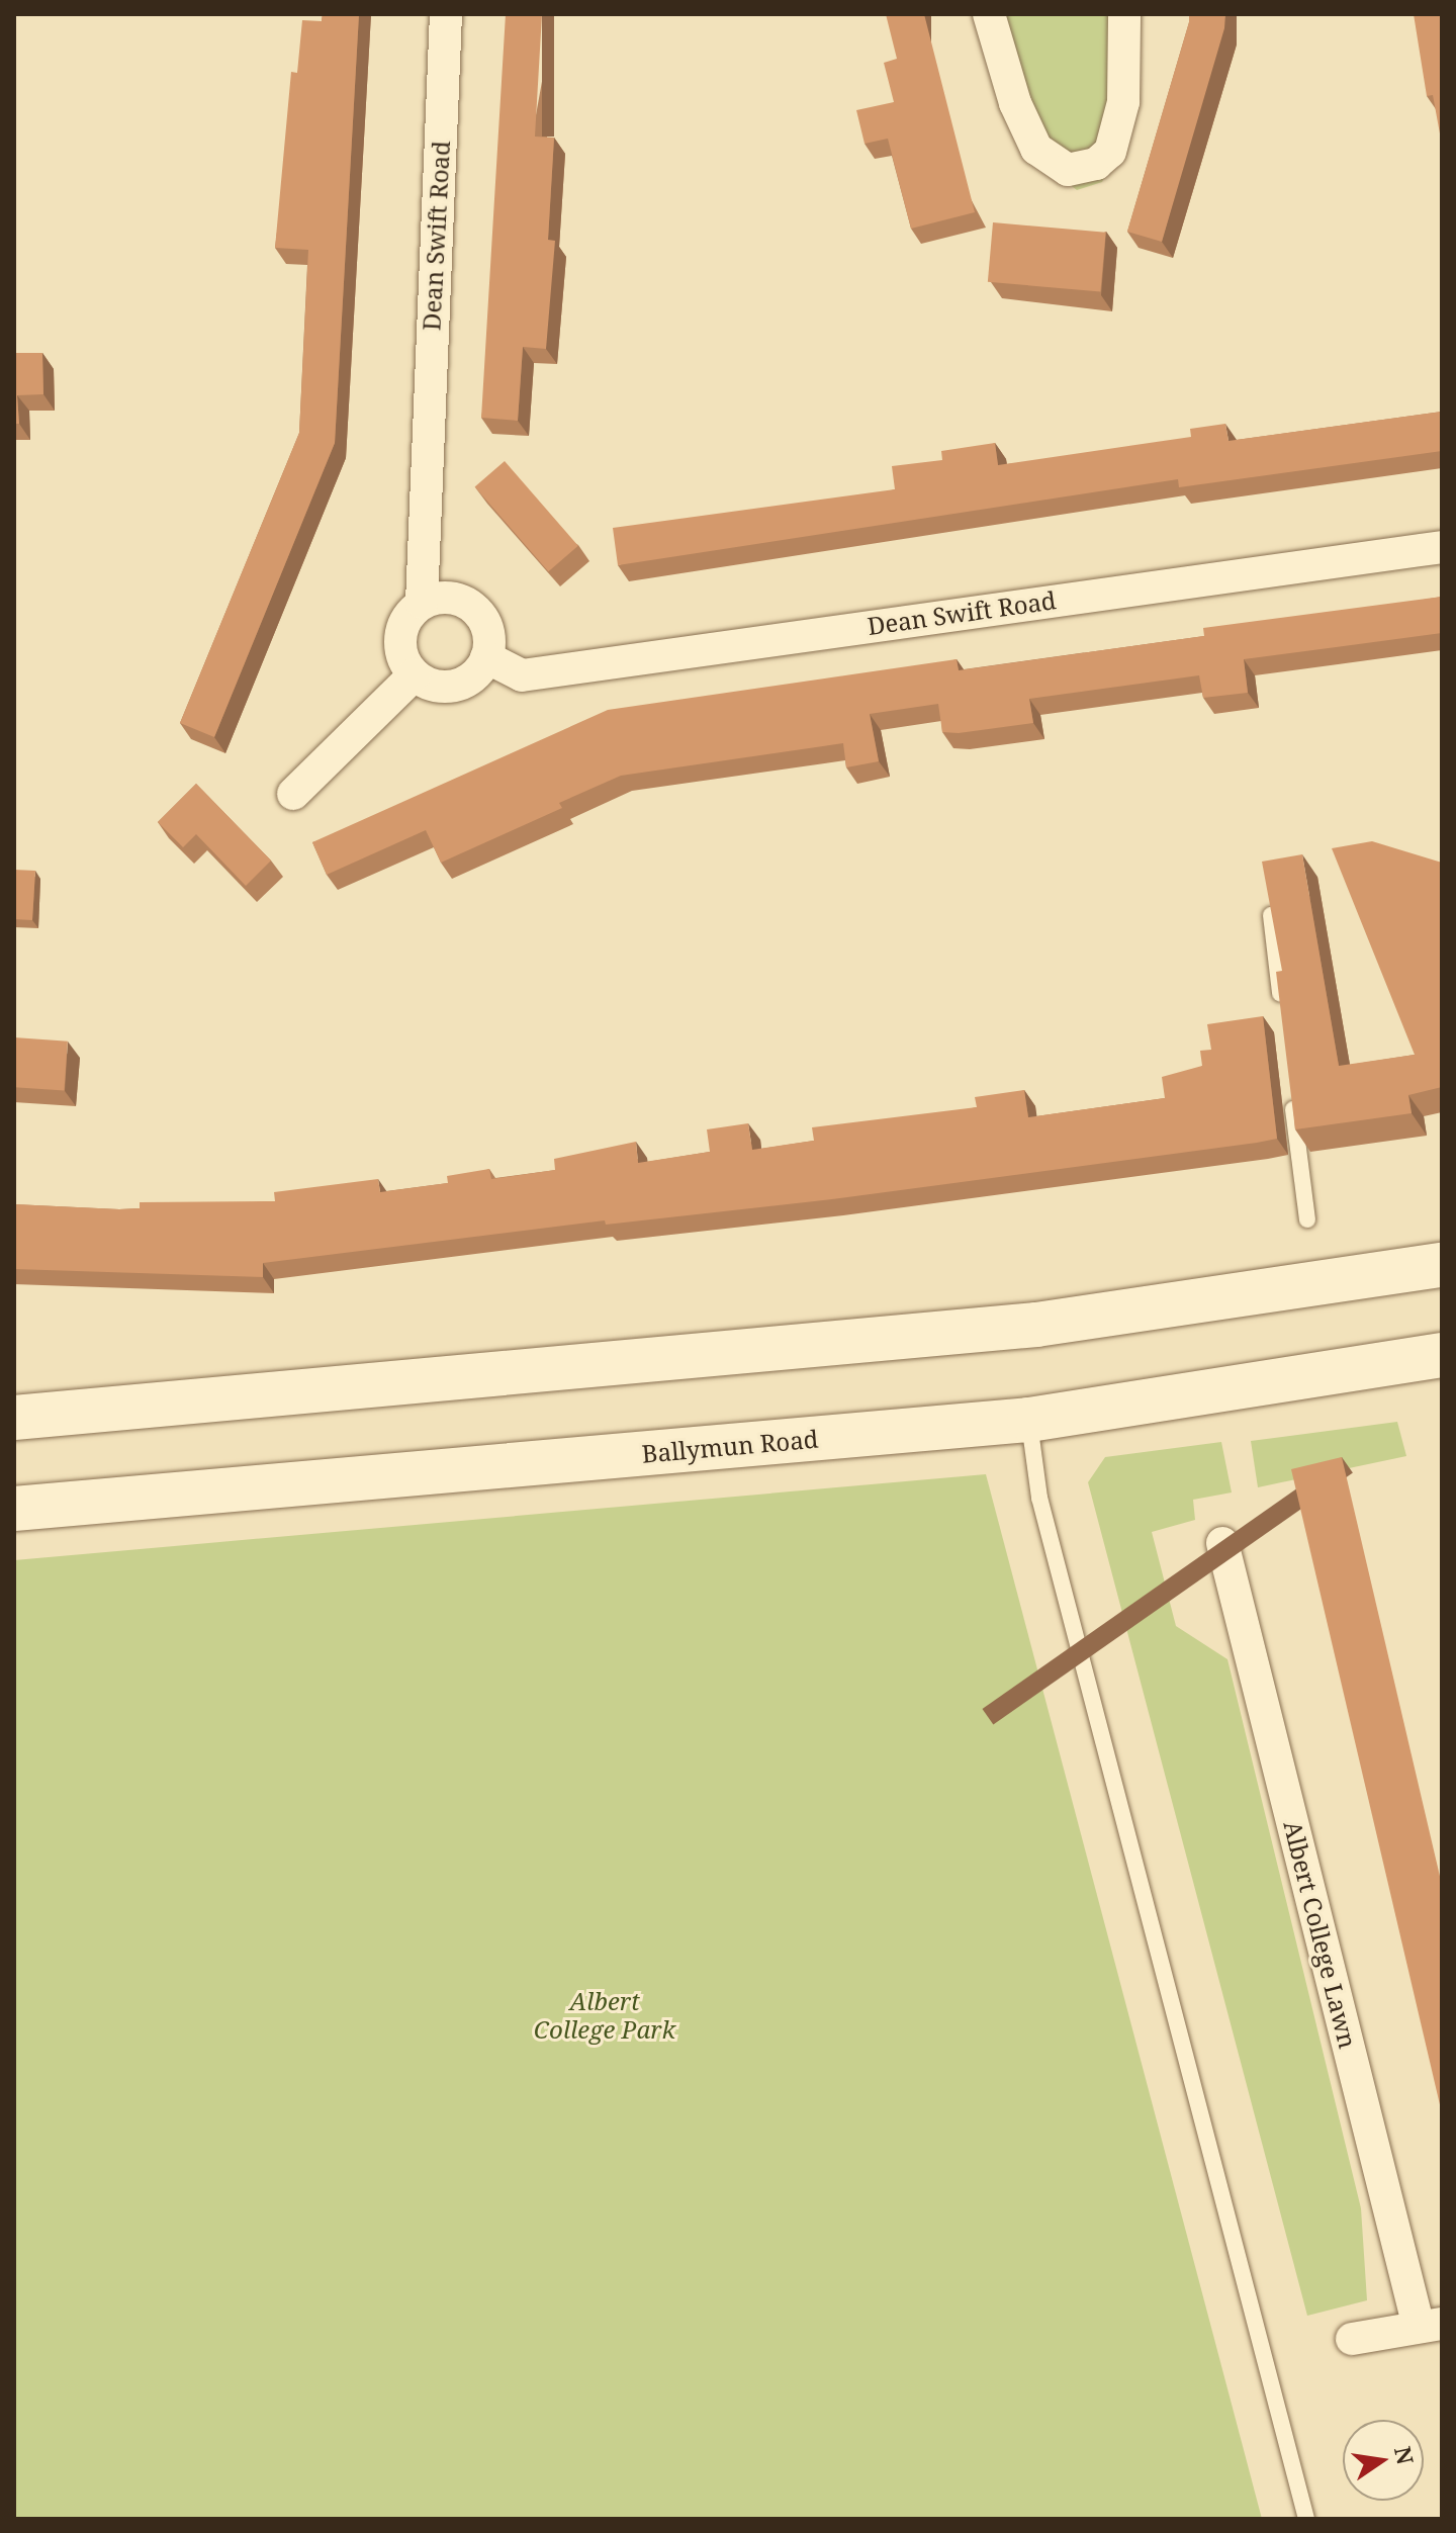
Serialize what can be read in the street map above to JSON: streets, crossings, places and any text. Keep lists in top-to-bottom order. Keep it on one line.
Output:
{"streets":{"main road":["Ballymun Road"],"street":["Dean Swift Road","Albert College Lawn"]},"parks":["Albert College Park"],"north":"right"}
